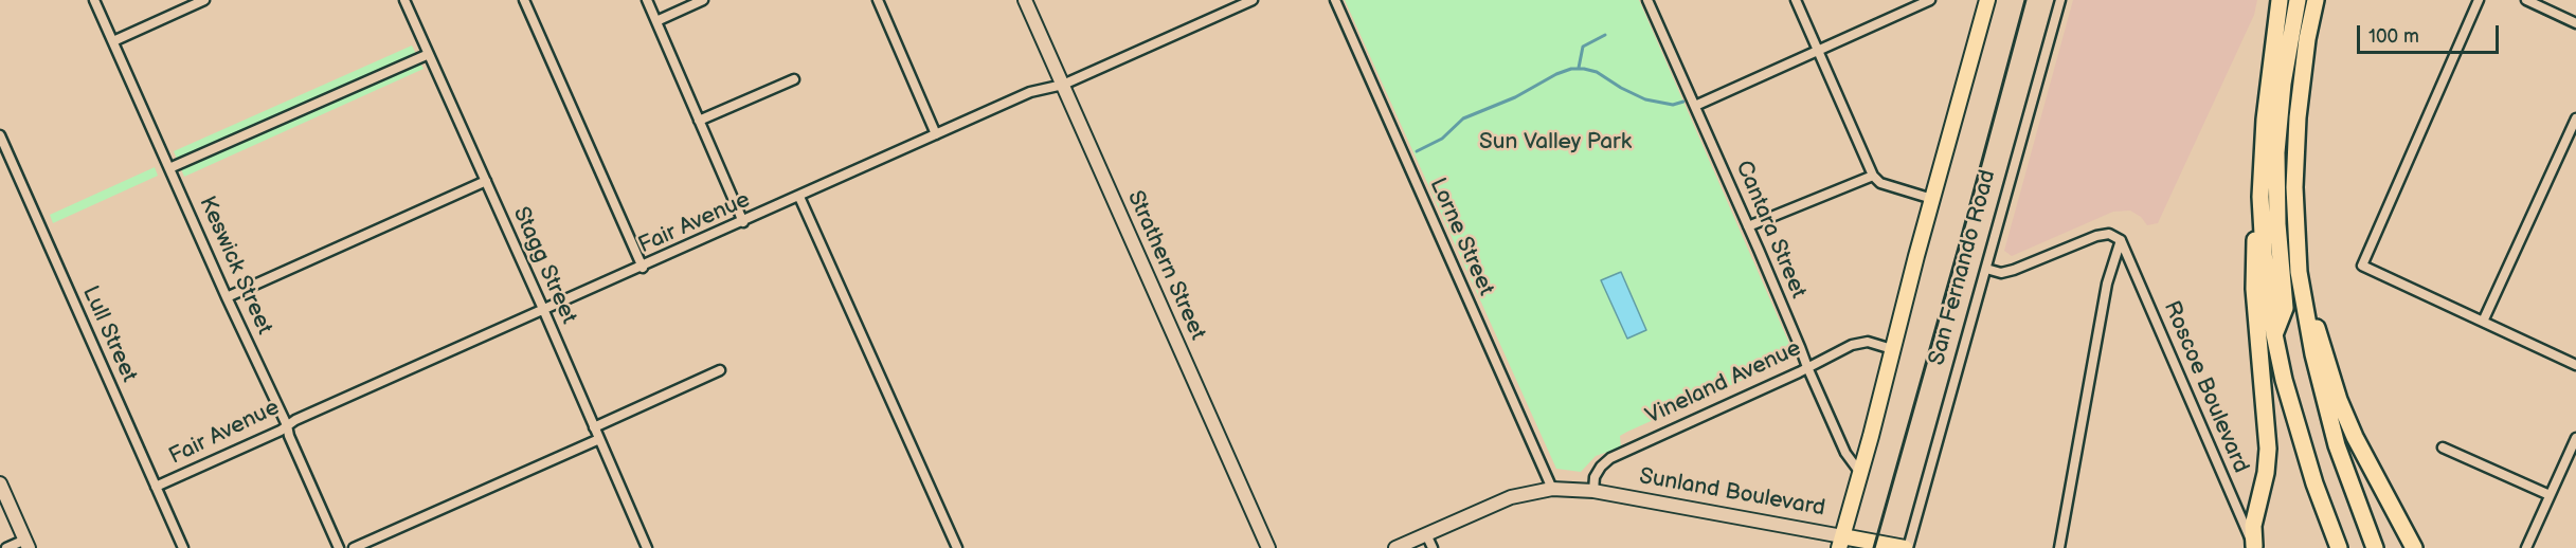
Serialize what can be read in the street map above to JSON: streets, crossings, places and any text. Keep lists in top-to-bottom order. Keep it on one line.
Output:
{"streets":{"main road":["Strathern Street","Sunland Boulevard"],"street":["Fair Avenue","Cantara Street","Lorne Street","Keswick Street","Stagg Street","San Fernando Road","Lull Street","Vineland Avenue","Roscoe Boulevard"]},"crossings":[["Fair Avenue","Keswick Street"],["Fair Avenue","Stagg Street"],["Fair Avenue","Strathern Street"],["Fair Avenue","Lull Street"],["Cantara Street","Vineland Avenue"],["Lorne Street","Sunland Boulevard"],["San Fernando Road","Sunland Boulevard"],["Vineland Avenue","Sunland Boulevard"]],"parks":["Sun Valley Park"],"scale_bar":"100 m"}
